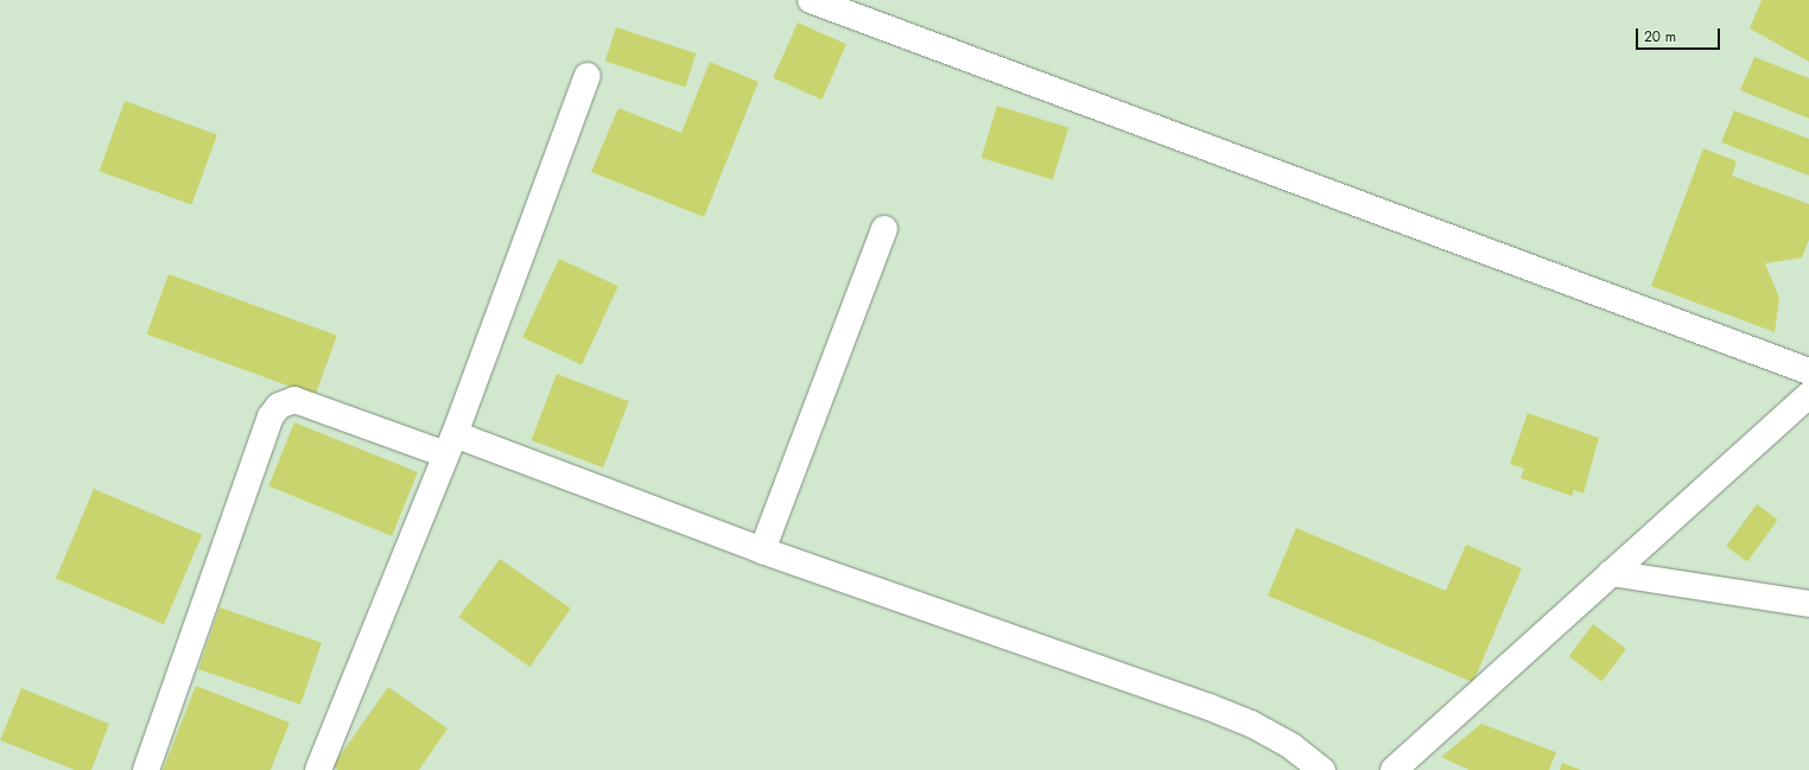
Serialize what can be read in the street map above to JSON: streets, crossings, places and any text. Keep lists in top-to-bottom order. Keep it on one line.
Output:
{"scale_bar":"20 m"}
